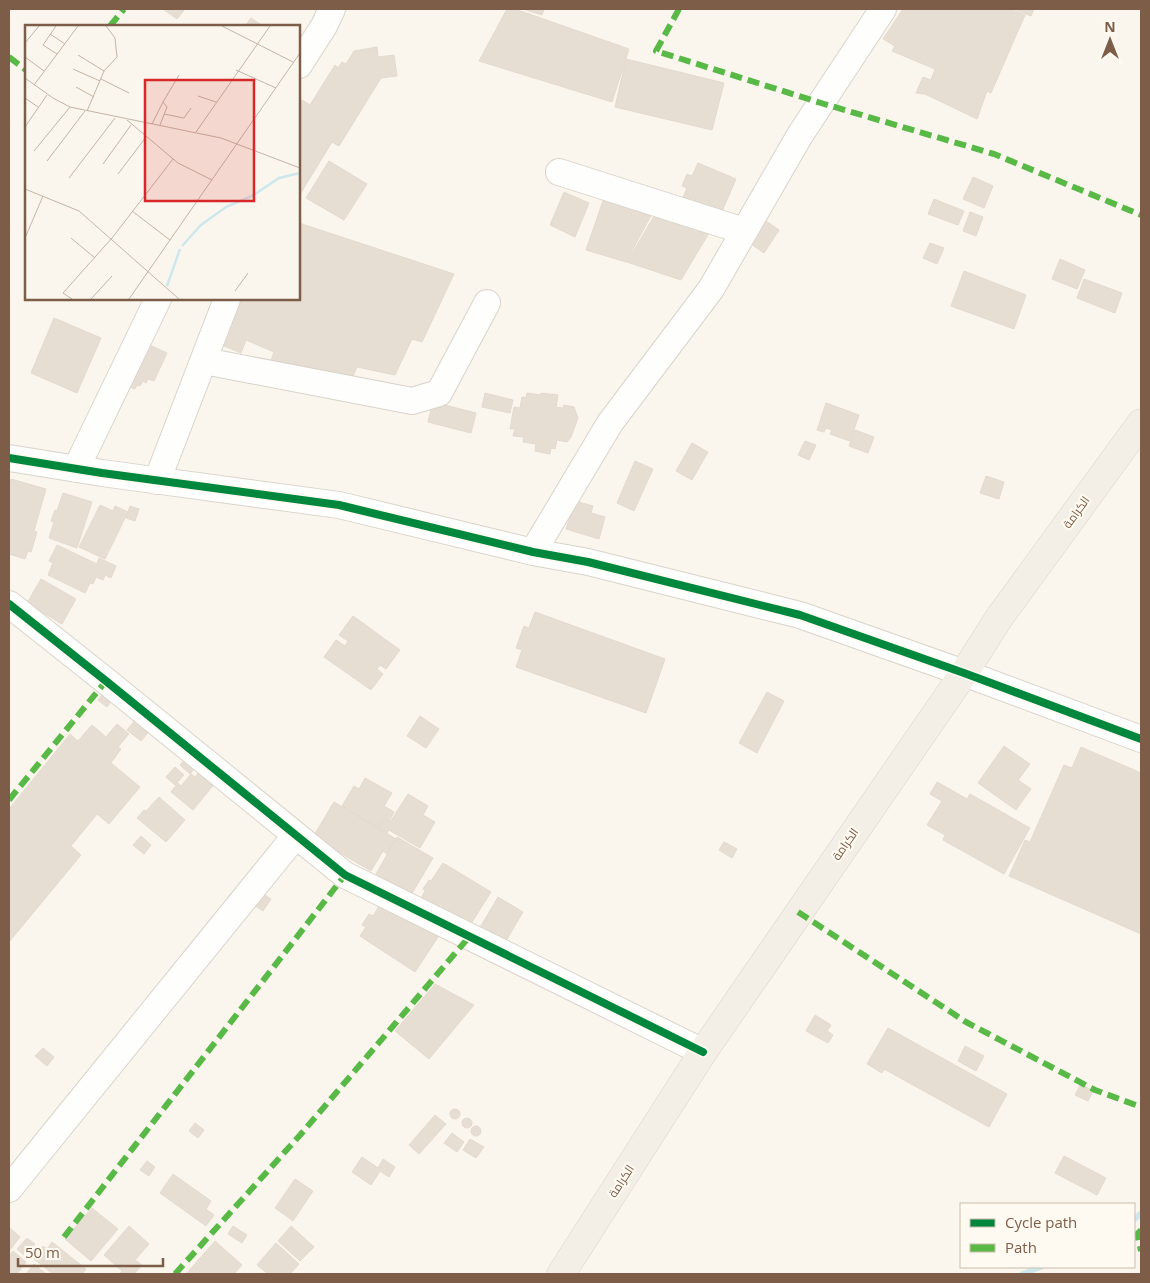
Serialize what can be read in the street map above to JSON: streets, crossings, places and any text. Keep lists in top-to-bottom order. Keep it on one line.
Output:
{"streets":{"main road":["الكرامة"]},"legend":["Cycle path","Path"],"scale_bar":"50 m","north":"top"}
